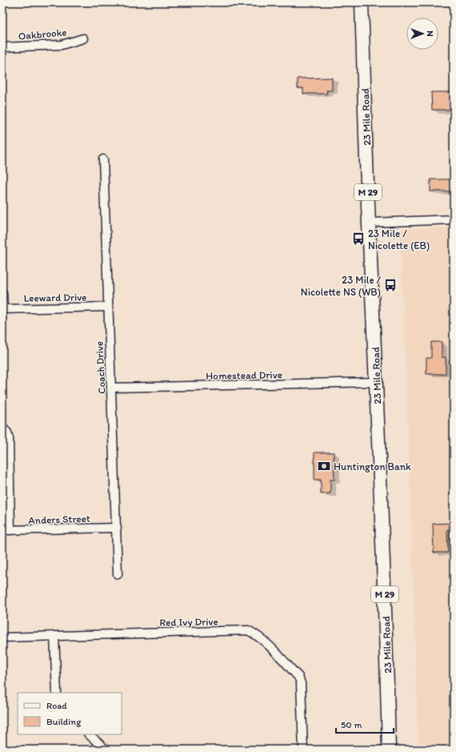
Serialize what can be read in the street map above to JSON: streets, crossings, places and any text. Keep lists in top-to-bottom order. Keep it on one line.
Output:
{"streets":{"main road":["23 Mile Road","M 29"],"street":["Oakbrooke","Leeward Drive","Coach Drive","Homestead Drive","Anders Street","Red Ivy Drive"]},"crossings":[["23 Mile Road","Homestead Drive"],["Leeward Drive","Coach Drive"],["Coach Drive","Homestead Drive"],["Coach Drive","Anders Street"]],"places":{"bus stop":["23 Mile / Nicolette (EB)","23 Mile / Nicolette NS (WB)"],"bank":["Huntington Bank"]},"legend":["Road","Building"],"scale_bar":"50 m","north":"right"}
